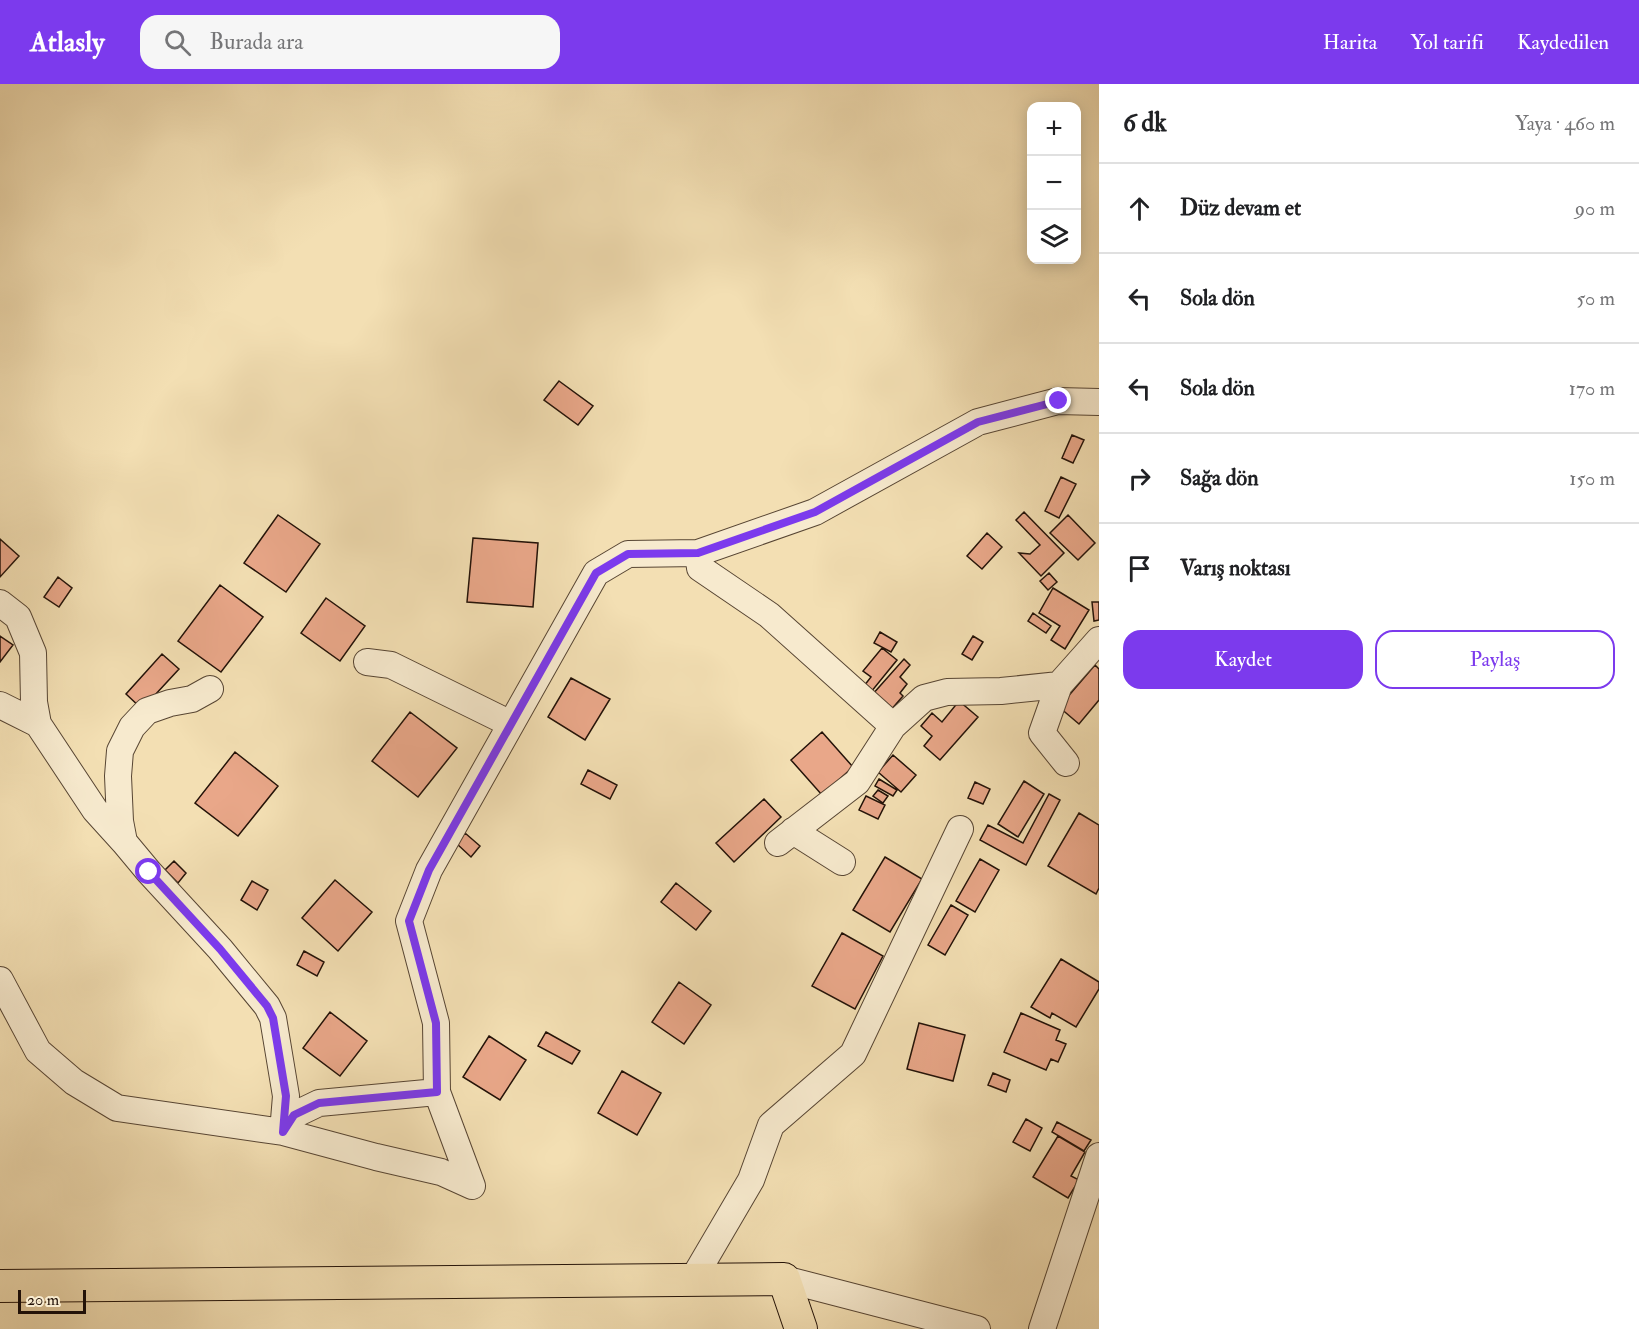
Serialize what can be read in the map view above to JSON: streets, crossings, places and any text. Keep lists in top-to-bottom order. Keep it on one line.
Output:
{"scale_bar":"20 m","page":{"header":"Atlasly","search":"Burada ara","nav":["Harita","Yol tarifi","Kaydedilen"],"heading":["6 dk","Yaya · 460 m"],"map_buttons":["+","−"],"list":[["Düz devam et","90 m"],["Sola dön","50 m"],["Sola dön","170 m"],["Sağa dön","150 m"],"Varış noktası"],"buttons":["Kaydet","Paylaş"],"scale":"20 m"}}
